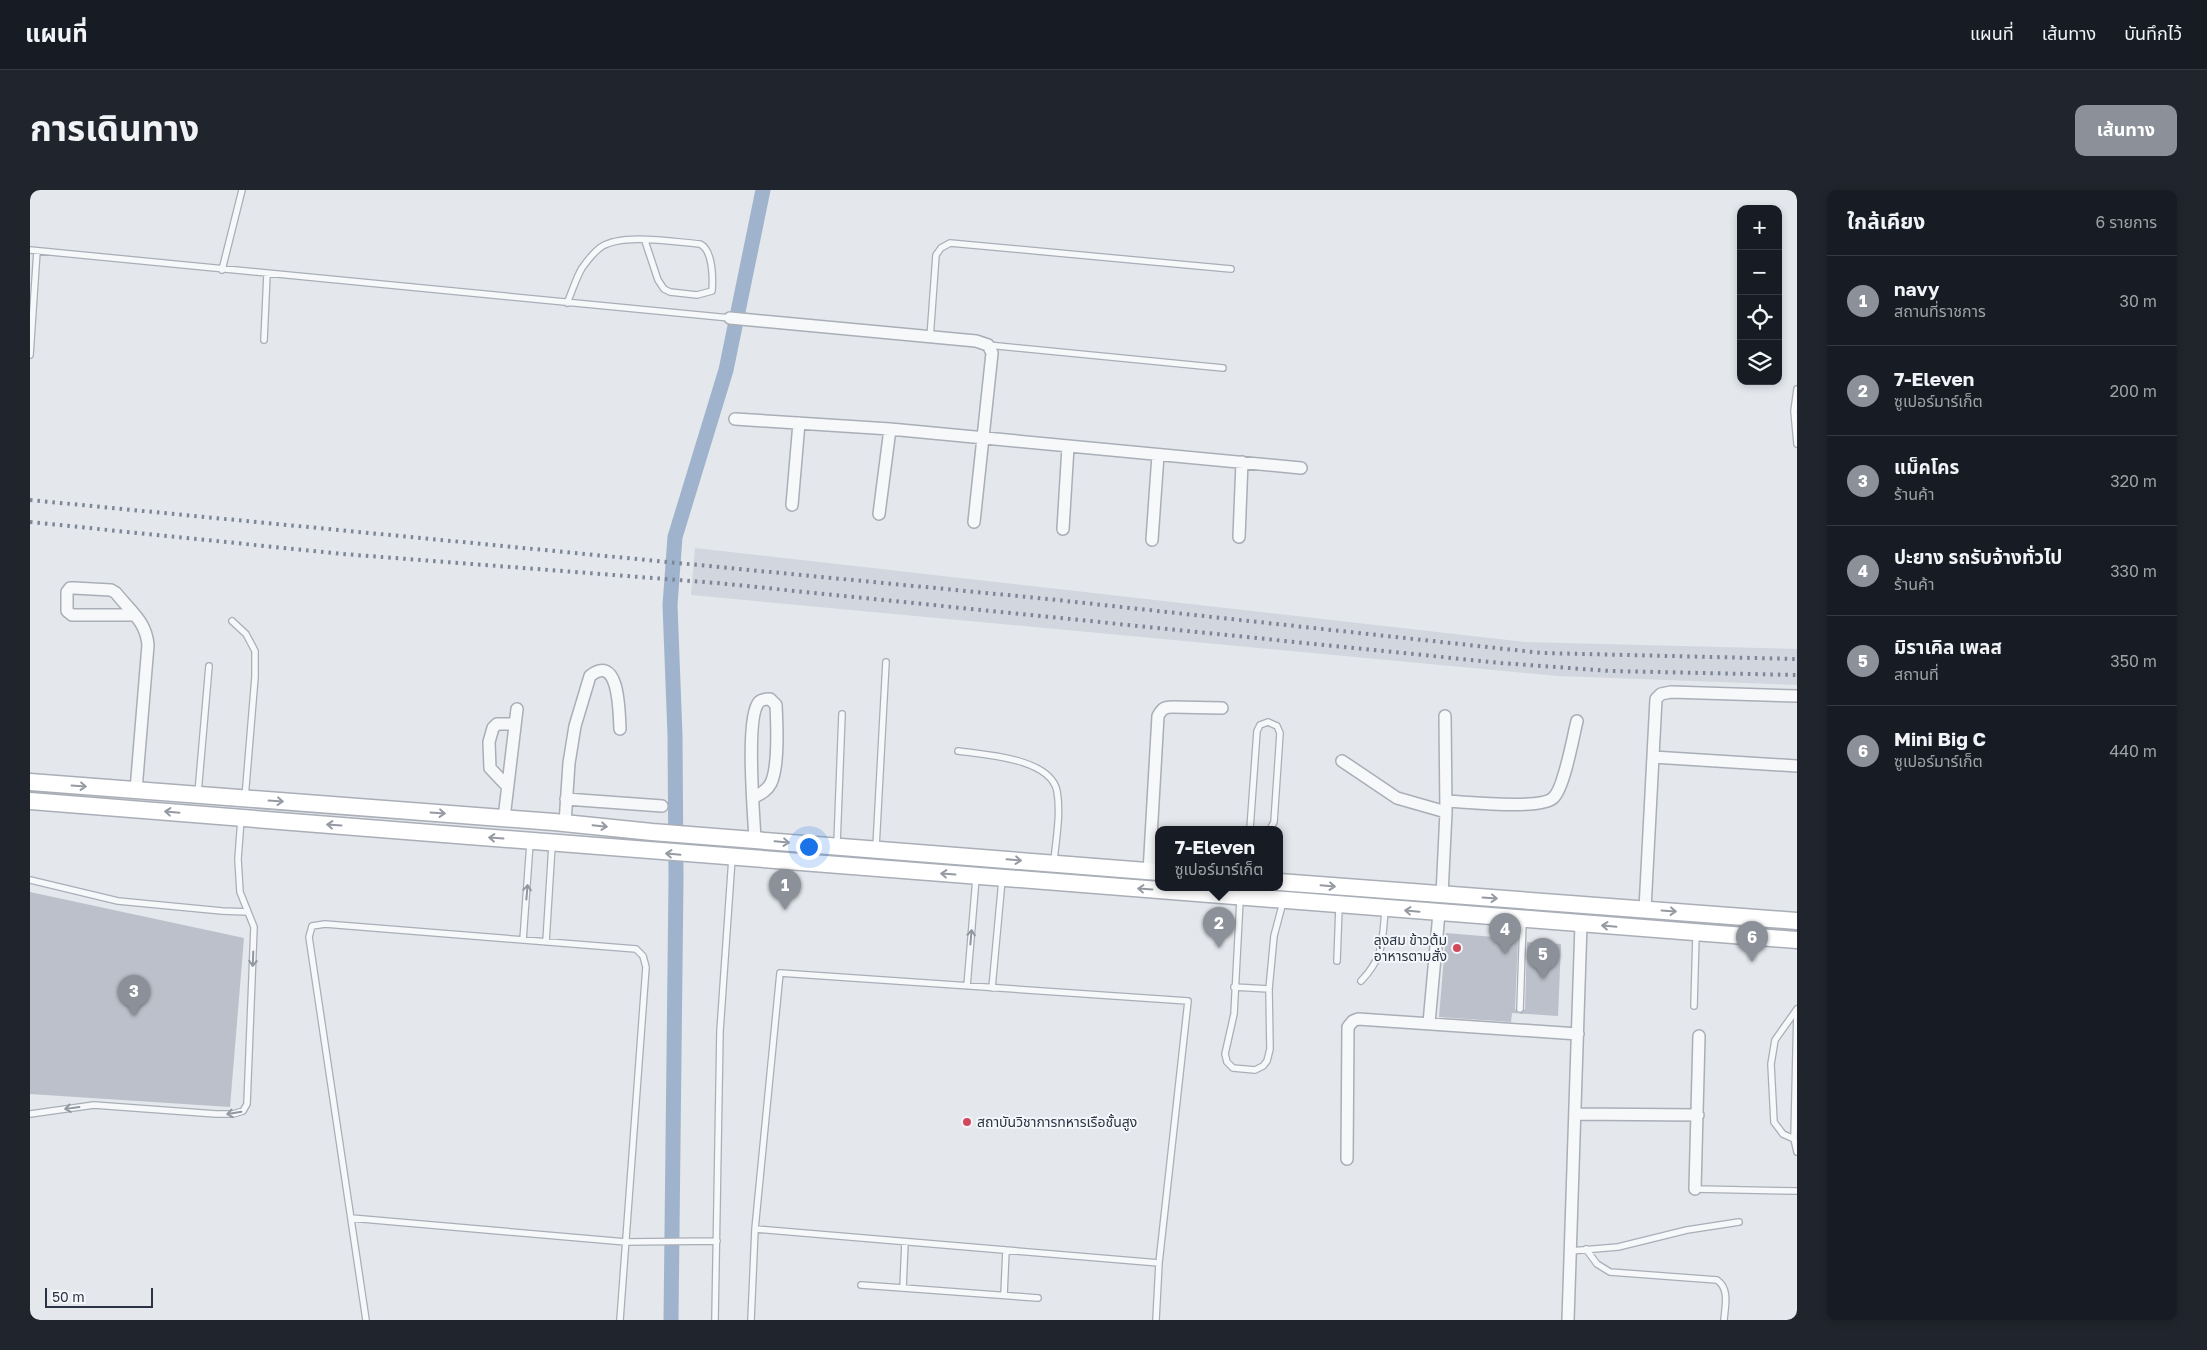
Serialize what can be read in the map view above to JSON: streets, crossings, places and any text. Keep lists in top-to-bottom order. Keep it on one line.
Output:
{"places":["ลุงสม ข้าวต้ม อาหารตามสั่ง","สถาบันวิชาการทหารเรือชั้นสูง"],"scale_bar":"50 m","page":{"header":"แผนที่","nav":["แผนที่","เส้นทาง","บันทึกไว้"],"title":"การเดินทาง","buttons":"เส้นทาง","heading":["ใกล้เคียง","6 รายการ"],"map_buttons":["+","−"],"list":[{"mark":"1","name":"navy","note":"สถานที่ราชการ","value":"30 m"},{"mark":"2","name":"7-Eleven","note":"ซูเปอร์มาร์เก็ต","value":"200 m"},{"mark":"3","name":"แม็คโคร","note":"ร้านค้า","value":"320 m"},{"mark":"4","name":"ปะยาง รถรับจ้างทั่วไป","note":"ร้านค้า","value":"330 m"},{"mark":"5","name":"มิราเคิล เพลส","note":"สถานที่","value":"350 m"},{"mark":"6","name":"Mini Big C","note":"ซูเปอร์มาร์เก็ต","value":"440 m"}],"popup":["7-Eleven","ซูเปอร์มาร์เก็ต"],"pins":["1","2","4","6","5","3"],"scale":"50 m"}}
